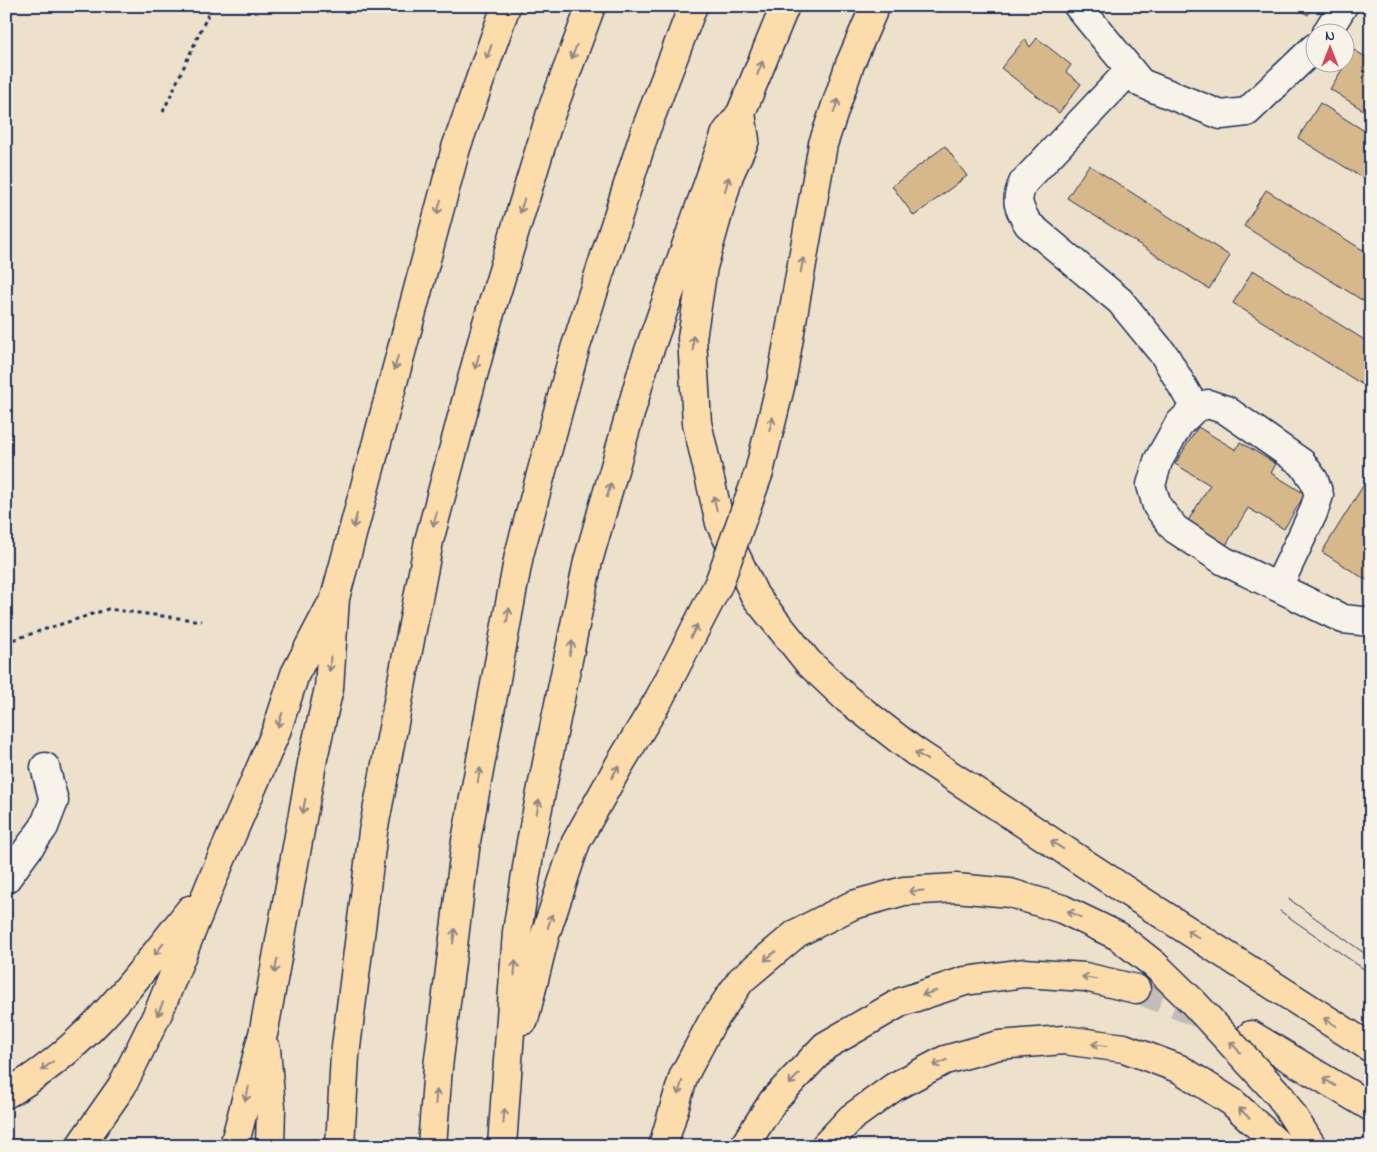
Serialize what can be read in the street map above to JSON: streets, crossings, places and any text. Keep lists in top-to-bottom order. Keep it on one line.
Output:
{"north":"top"}
